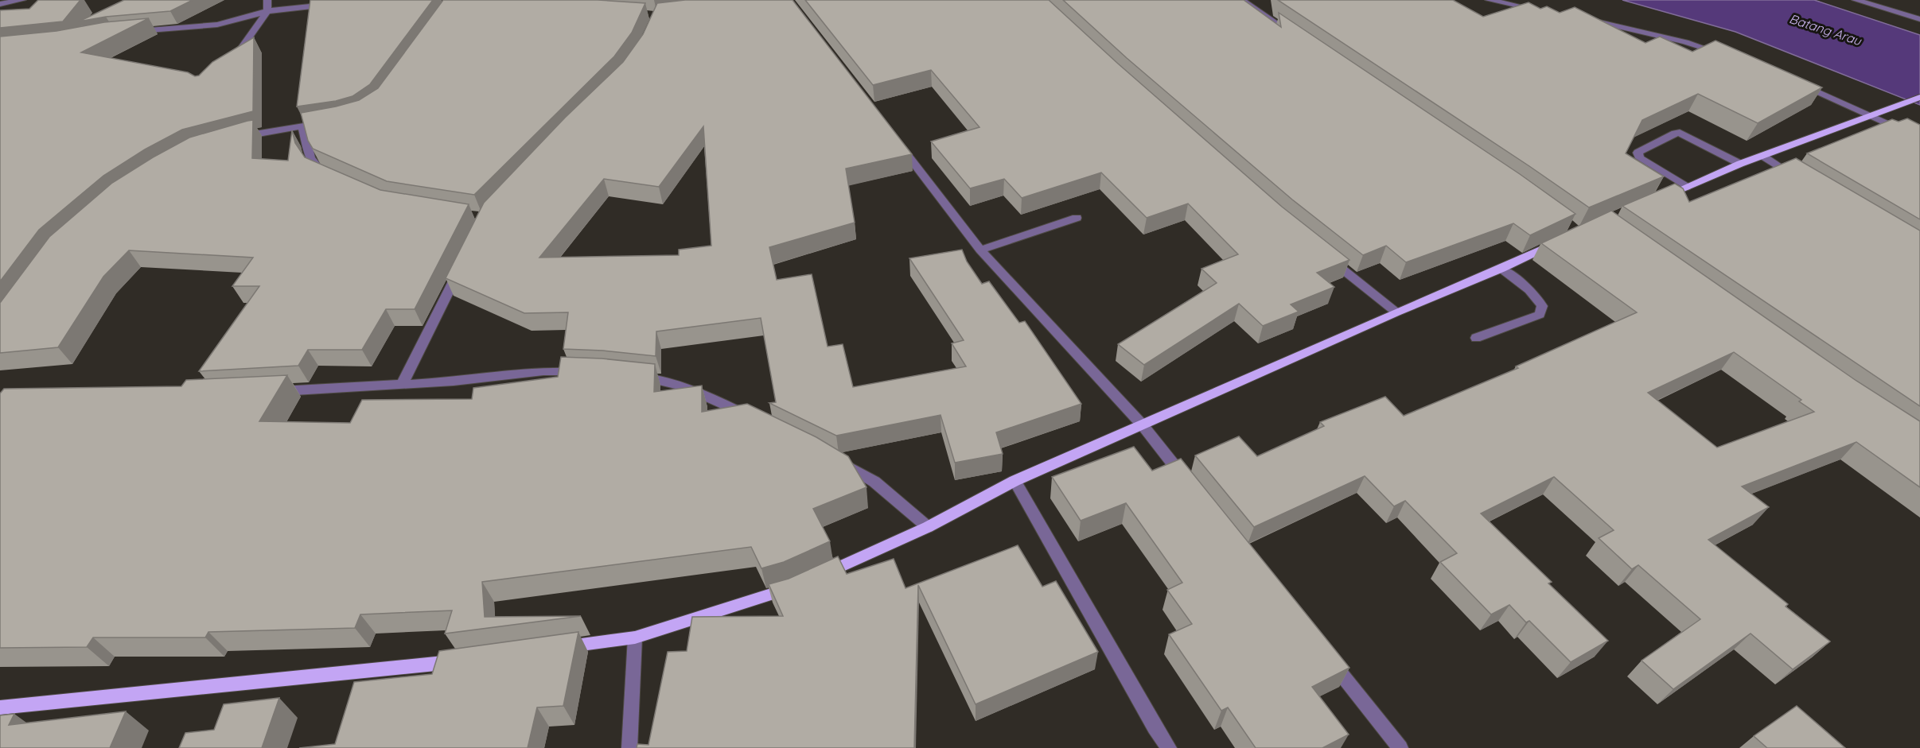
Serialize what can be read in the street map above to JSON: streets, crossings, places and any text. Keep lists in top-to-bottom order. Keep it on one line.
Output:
{"water":["Batang Arau"]}
